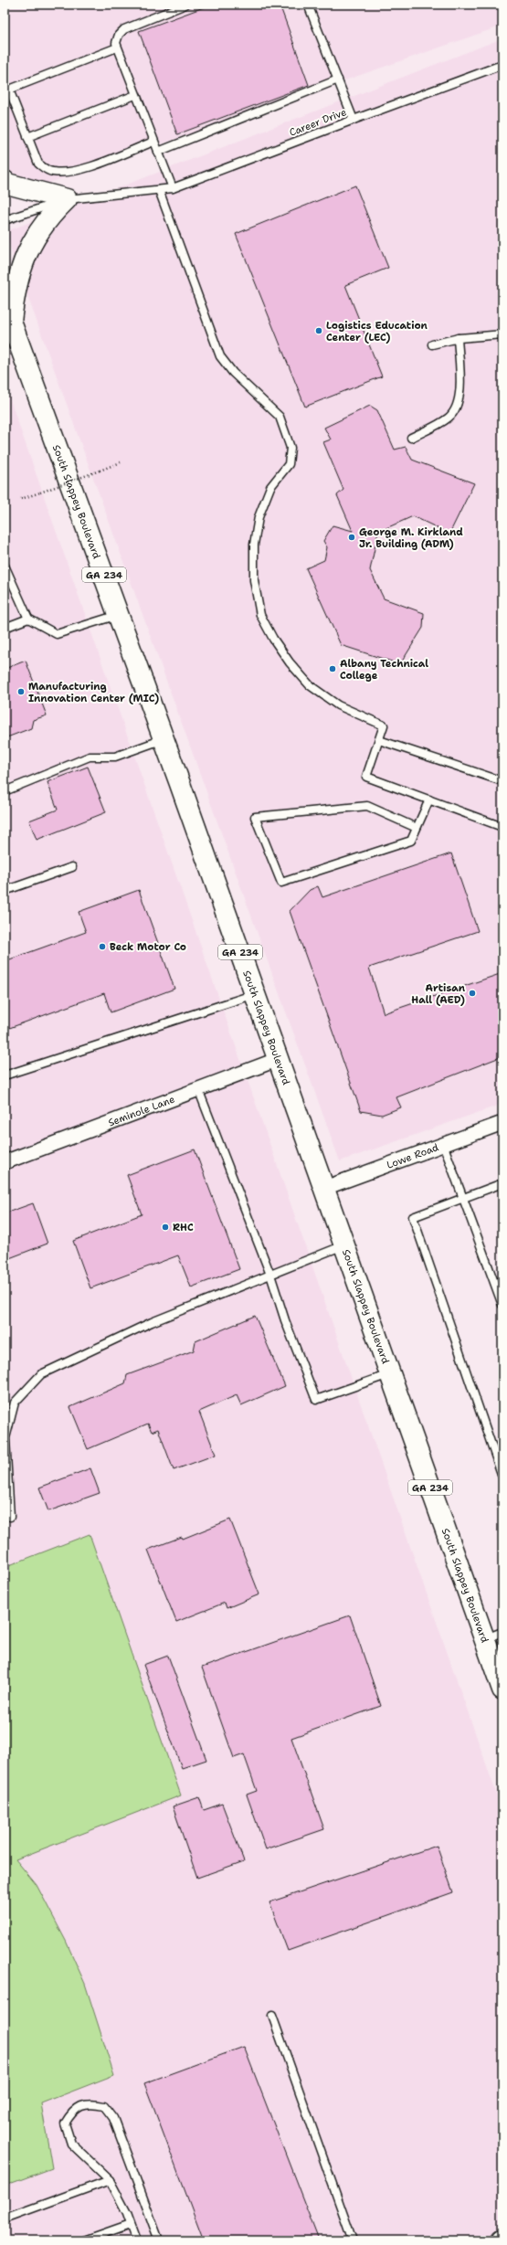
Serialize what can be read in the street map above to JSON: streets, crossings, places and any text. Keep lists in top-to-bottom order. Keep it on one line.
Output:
{"streets":{"main road":["South Slappey Boulevard","GA 234"],"street":["Seminole Lane","Lowe Road"],"lane":["Career Drive"]},"crossings":[["South Slappey Boulevard","Seminole Lane"],["South Slappey Boulevard","Lowe Road"]],"places":["Logistics Education Center (LEC)","George M. Kirkland Jr. Building (ADM)","Albany Technical College","Manufacturing Innovation Center (MIC)","Beck Motor Co","Artisan Hall (AED)","RHC"]}
